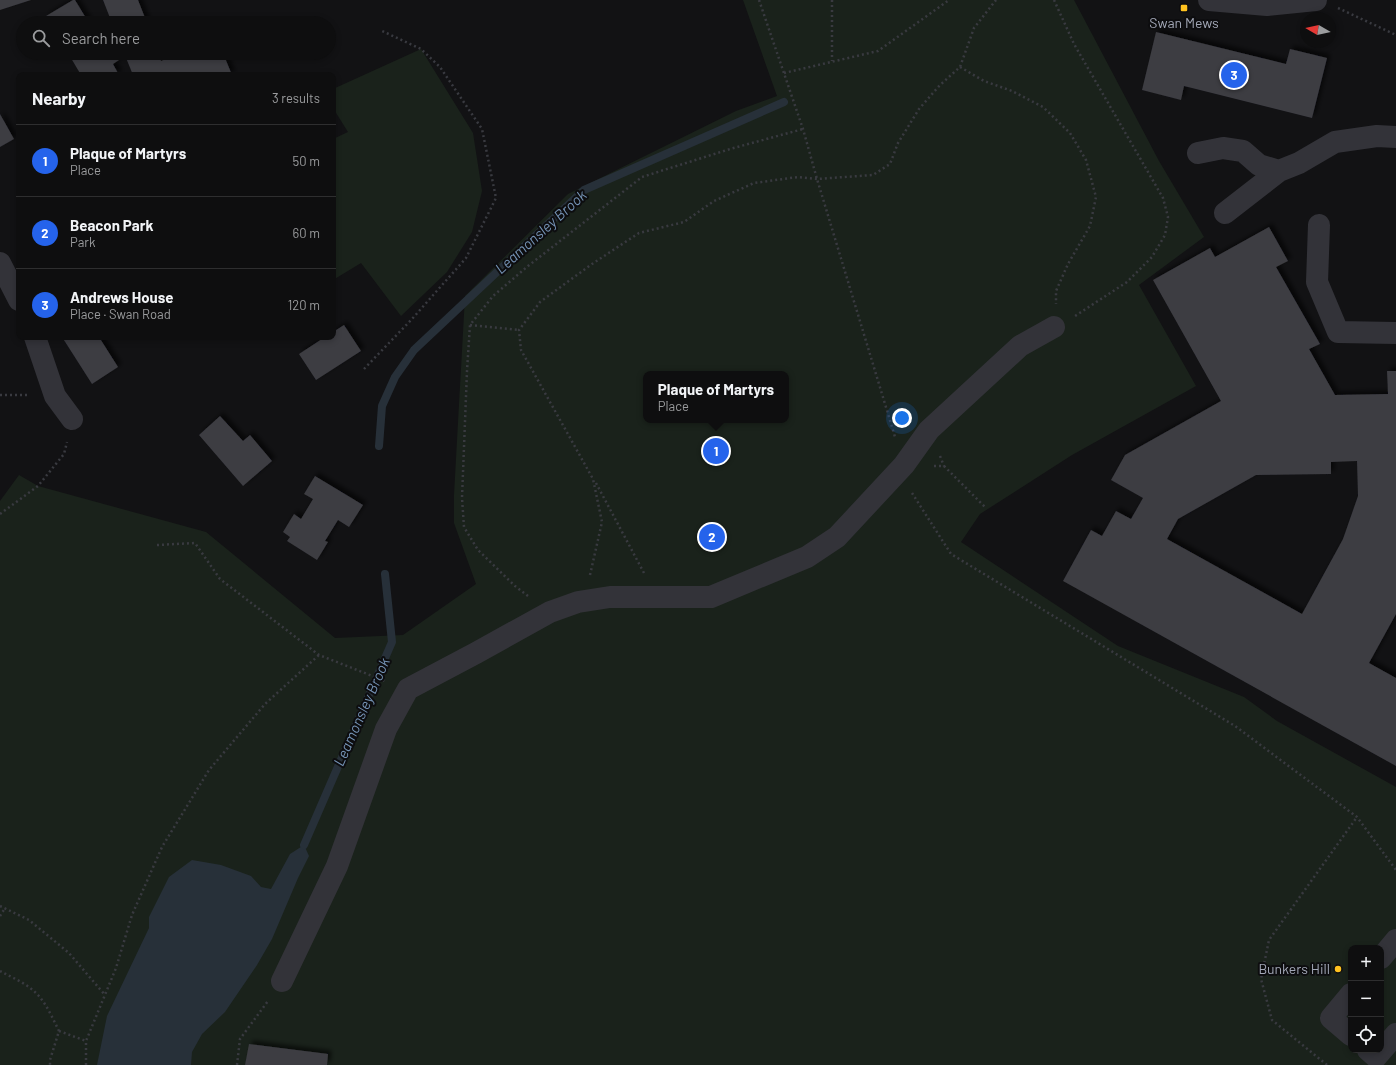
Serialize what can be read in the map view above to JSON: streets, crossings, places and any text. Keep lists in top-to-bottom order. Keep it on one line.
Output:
{"water":["Leamonsley Brook"],"places":{"transit":["Swan Mews"],"other":["Bunkers Hill"]},"north":"left","page":{"search":"Search here","pins":["3","1","2"],"heading":["Nearby","3 results"],"list":[{"mark":"1","name":"Plaque of Martyrs","note":"Place","value":"50 m"},{"mark":"2","name":"Beacon Park","note":"Park","value":"60 m"},{"mark":"3","name":"Andrews House","note":"Place · Swan Road","value":"120 m"}],"popup":["Plaque of Martyrs","Place"],"map_buttons":["+","−"]}}
